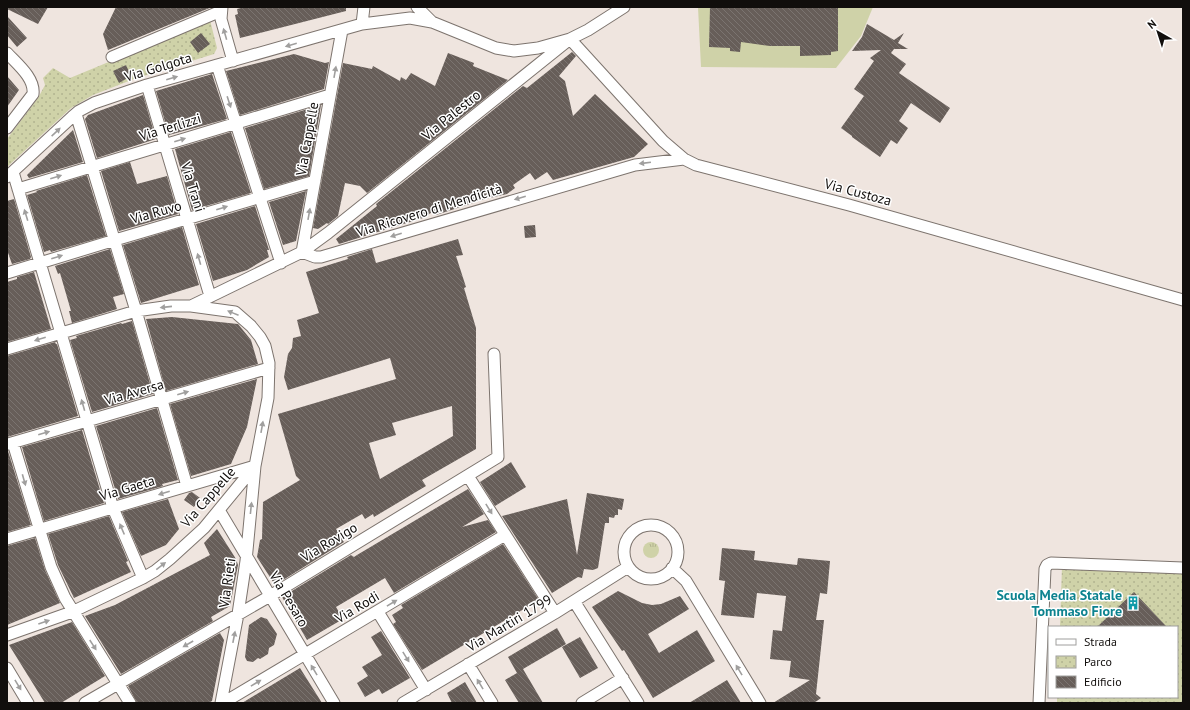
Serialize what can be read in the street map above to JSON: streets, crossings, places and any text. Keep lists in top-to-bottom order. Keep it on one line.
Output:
{"streets":{"street":["Via Golgota","Via Palestro","Via Terlizzi","Via Cappelle","Via Trani","Via Custoza","Via Ricovero di Mendicità","Via Ruvo","Via Aversa","Via Gaeta","Via Rovigo","Via Rieti","Via Pesaro","Via Rodi","Via Martiri 1799"]},"crossings":[["Via Golgota","Via Cappelle"],["Via Golgota","Via Trani"],["Via Palestro","Via Cappelle"],["Via Palestro","Via Custoza"],["Via Palestro","Via Ricovero di Mendicità"],["Via Terlizzi","Via Cappelle"],["Via Terlizzi","Via Trani"],["Via Cappelle","Via Ricovero di Mendicità"],["Via Cappelle","Via Ruvo"],["Via Cappelle","Via Aversa"],["Via Cappelle","Via Gaeta"],["Via Cappelle","Via Rieti"],["Via Cappelle","Via Pesaro"],["Via Trani","Via Ruvo"],["Via Custoza","Via Ricovero di Mendicità"],["Via Gaeta","Via Rieti"],["Via Rovigo","Via Rieti"],["Via Rovigo","Via Pesaro"],["Via Rieti","Via Pesaro"],["Via Rieti","Via Rodi"],["Via Pesaro","Via Rodi"]],"one_way":["Via Terlizzi","Via Ricovero di Mendicità","Via Rieti","Via Rodi"],"places":{"building":["Scuola Media Statale Tommaso Fiore"]},"legend":["Strada","Parco","Edificio"],"north":"top left"}
